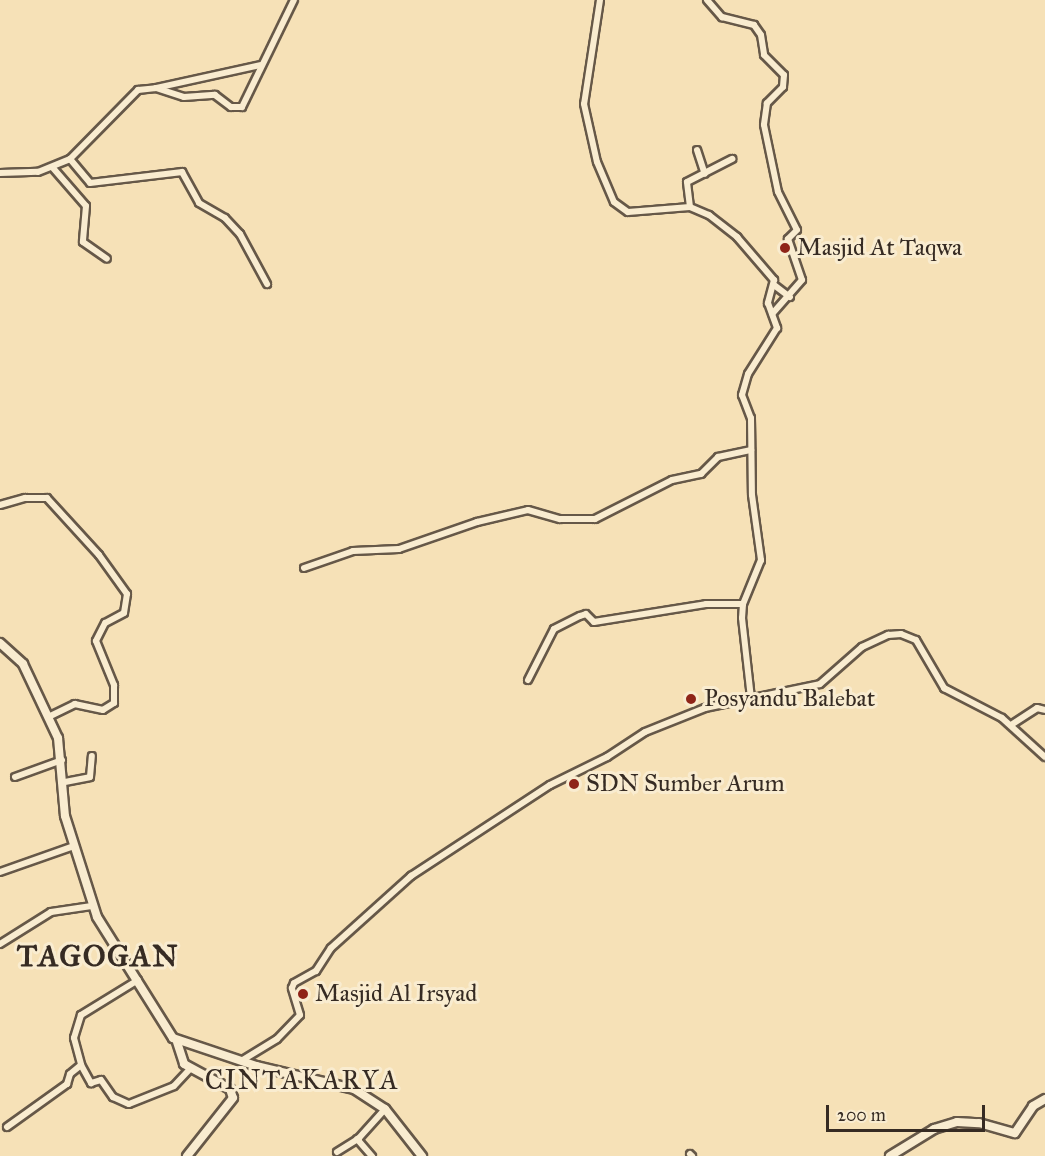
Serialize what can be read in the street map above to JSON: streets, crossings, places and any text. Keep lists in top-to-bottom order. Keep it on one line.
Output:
{"districts":["TAGOGAN","CINTAKARYA"],"places":["Masjid At Taqwa","Posyandu Balebat","SDN Sumber Arum","Masjid Al Irsyad"],"scale_bar":"200 m"}
